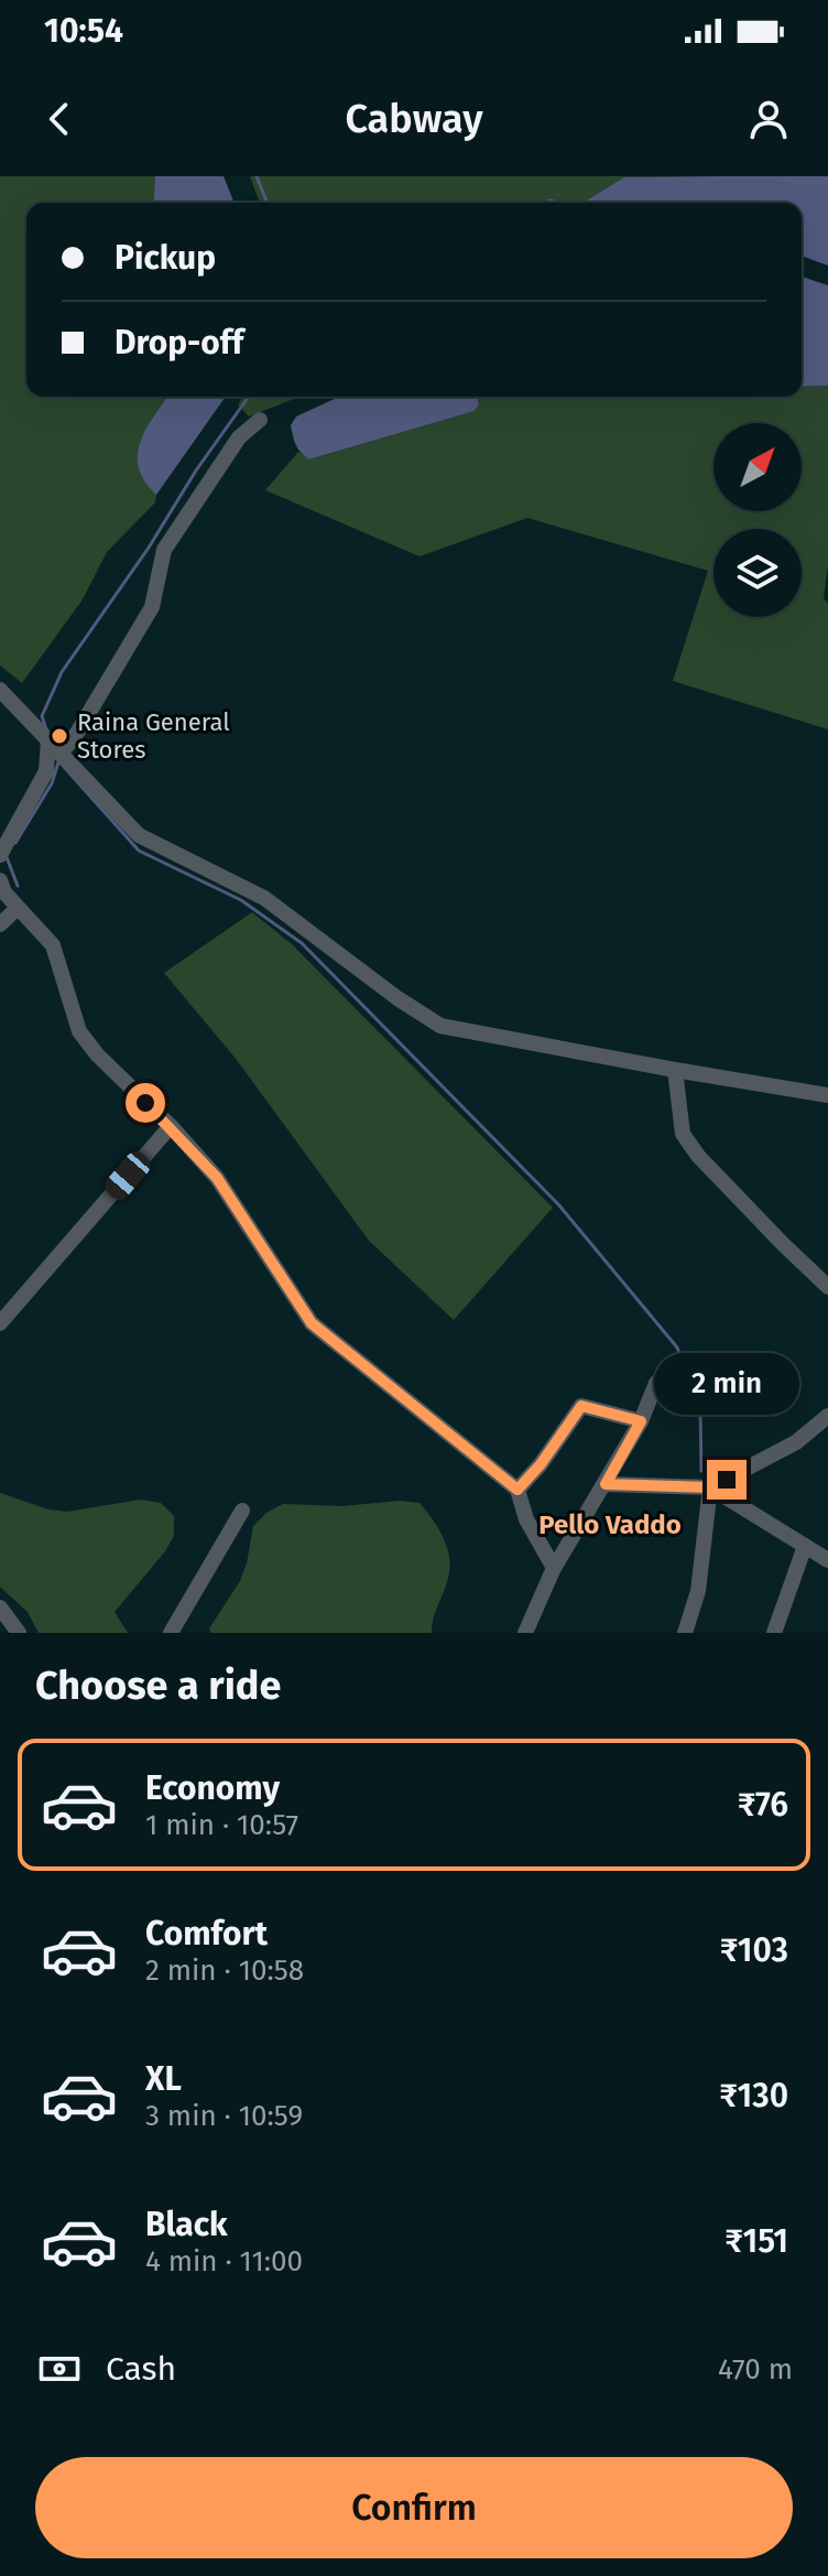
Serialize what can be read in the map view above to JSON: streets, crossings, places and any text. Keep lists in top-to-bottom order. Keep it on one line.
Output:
{"districts":["Pello Vaddo"],"places":["Raina General Stores"],"north":"top right","page":{"status":"10:54","header":"Cabway","banner":["Pickup","Drop-off"],"bubble":"2 min","heading":"Choose a ride","list":[{"name":"Economy","note":"1 min · 10:57","value":"₹76"},{"name":"Comfort","note":"2 min · 10:58","value":"₹103"},{"name":"XL","note":"3 min · 10:59","value":"₹130"},{"name":"Black","note":"4 min · 11:00","value":"₹151"}],"pay":["Cash","470 m"],"buttons":"Confirm"}}
